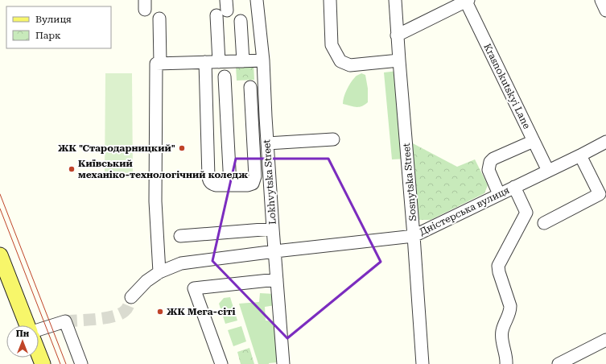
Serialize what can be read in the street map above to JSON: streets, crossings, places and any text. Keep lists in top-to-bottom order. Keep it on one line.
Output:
{"streets":{"street":["Krasnokutskyi Lane","Lokhvytska Street","Sosnytska Street","Дністерська вулиця"]},"crossings":[["Krasnokutskyi Lane","Дністерська вулиця"],["Lokhvytska Street","Дністерська вулиця"],["Sosnytska Street","Дністерська вулиця"]],"places":["ЖК \"Стародарницкий\"","Київський механіко-технологічний коледж","ЖК Мега-сіті"],"legend":["Вулиця","Парк"],"north":"top"}
